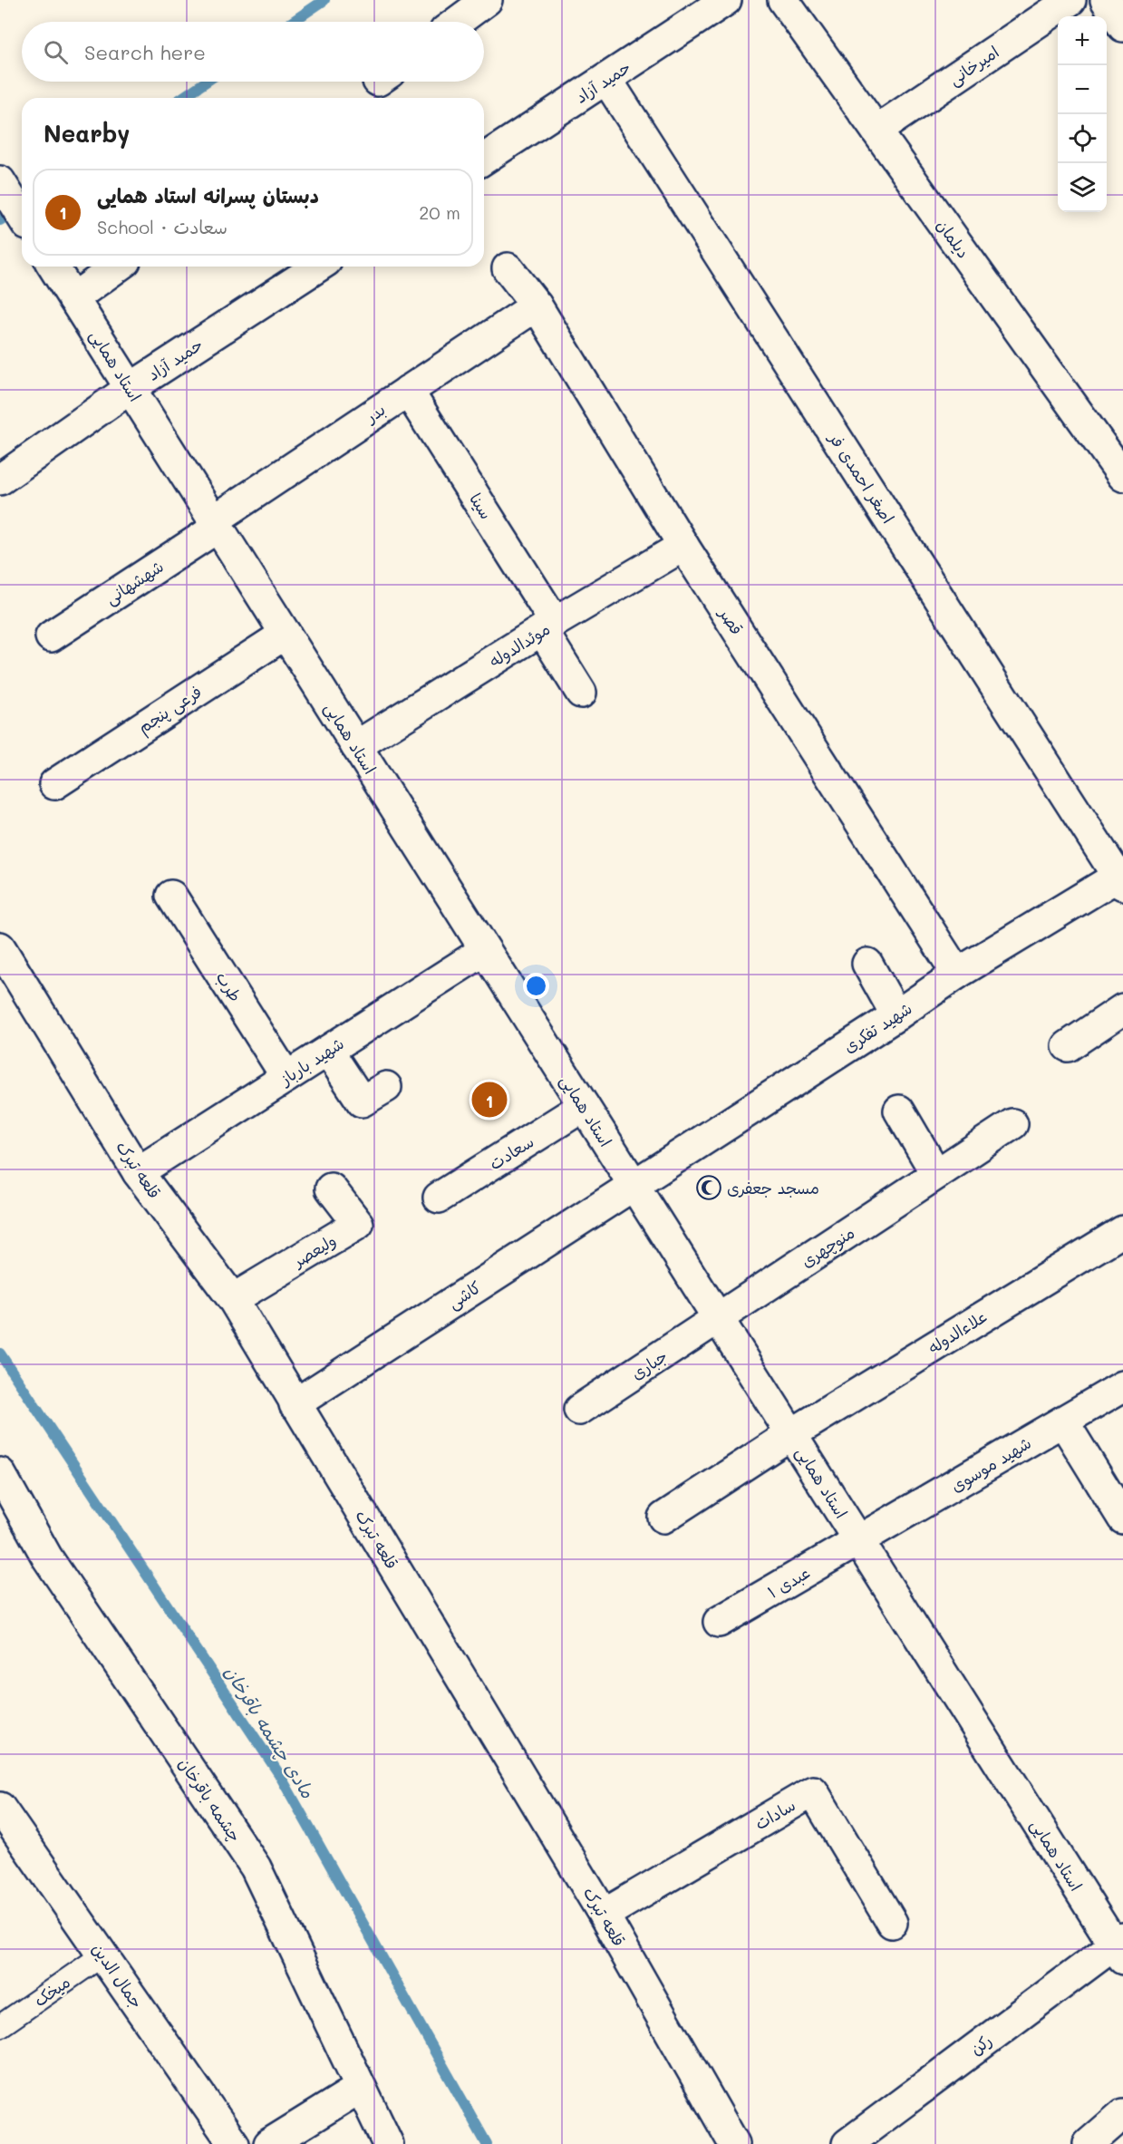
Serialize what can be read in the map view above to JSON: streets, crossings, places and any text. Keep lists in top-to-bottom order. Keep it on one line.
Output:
{"streets":{"street":["امیرخانی","حمید آزاد","دیلمان","استاد همایی","بدر","اصغر احمدی فر","سینا","شهشهانی","قصر","موئدالدوله","فرعی پنجم","طرب","شهید تفکری","شهید بارباز","سعادت","قلعه تبرک","منوچهری","ولیعصر","کاشی","علاءالدوله","جباری","شهید موسوی","عبدی ۱","چشمه باقرخان","سادات","جمال الدین","رکن"],"lane":["میخک"]},"crossings":[["امیرخانی","دیلمان"],["حمید آزاد","استاد همایی"],["حمید آزاد","اصغر احمدی فر"],["استاد همایی","بدر"],["استاد همایی","شهشهانی"],["استاد همایی","موئدالدوله"],["استاد همایی","فرعی پنجم"],["استاد همایی","شهید تفکری"],["استاد همایی","شهید بارباز"],["استاد همایی","سعادت"],["استاد همایی","منوچهری"],["استاد همایی","کاشی"],["استاد همایی","علاءالدوله"],["استاد همایی","جباری"],["استاد همایی","شهید موسوی"],["استاد همایی","عبدی ۱"],["استاد همایی","رکن"],["بدر","سینا"],["بدر","شهشهانی"],["بدر","قصر"],["اصغر احمدی فر","شهید تفکری"],["سینا","موئدالدوله"],["قصر","موئدالدوله"],["قصر","شهید تفکری"],["طرب","شهید بارباز"],["شهید تفکری","کاشی"],["شهید بارباز","قلعه تبرک"],["قلعه تبرک","ولیعصر"],["قلعه تبرک","کاشی"],["قلعه تبرک","سادات"],["منوچهری","جباری"],["شهید موسوی","عبدی ۱"],["جمال الدین","میخک"]],"water":["مادی چشمه باقرخان"],"places":{"mosque":["مسجد جعفری"]},"page":{"map_buttons":["+","−"],"search":"Search here","heading":"Nearby","list":[{"mark":"1","name":"دبستان پسرانه استاد همایی","note":"School · سعادت","value":"20 m"}],"pins":"1"}}
